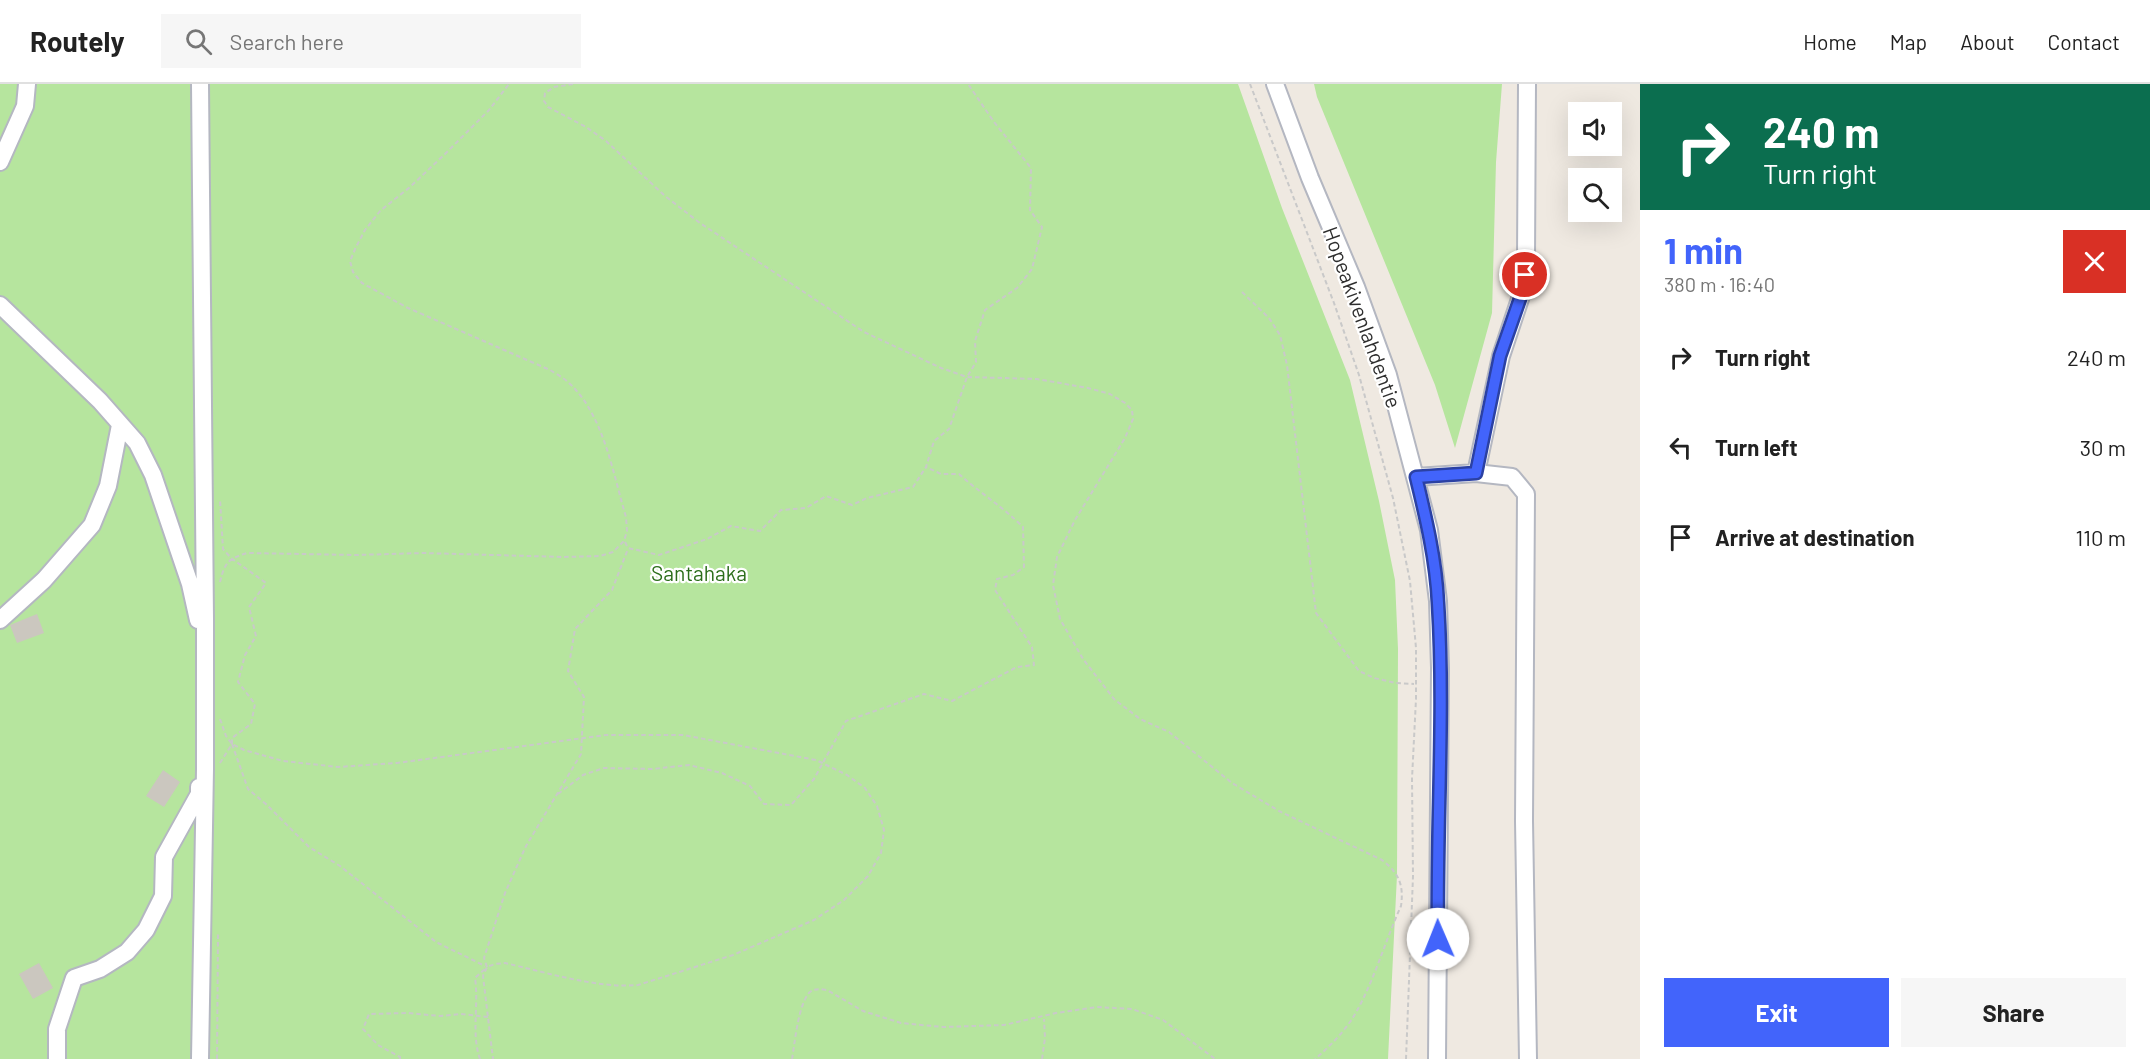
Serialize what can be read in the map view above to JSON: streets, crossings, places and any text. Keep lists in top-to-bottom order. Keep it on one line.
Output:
{"streets":{"street":["Hopeakivenlahdentie"]},"parks":["Santahaka"],"page":{"header":"Routely","search":"Search here","nav":["Home","Map","About","Contact"],"turn":["240 m","Turn right"],"heading":["1 min","380 m · 16:40"],"list":[{"name":"Turn right","value":"240 m"},{"name":"Turn left","value":"30 m"},{"name":"Arrive at destination","value":"110 m"}],"buttons":["Exit","Share"]}}
